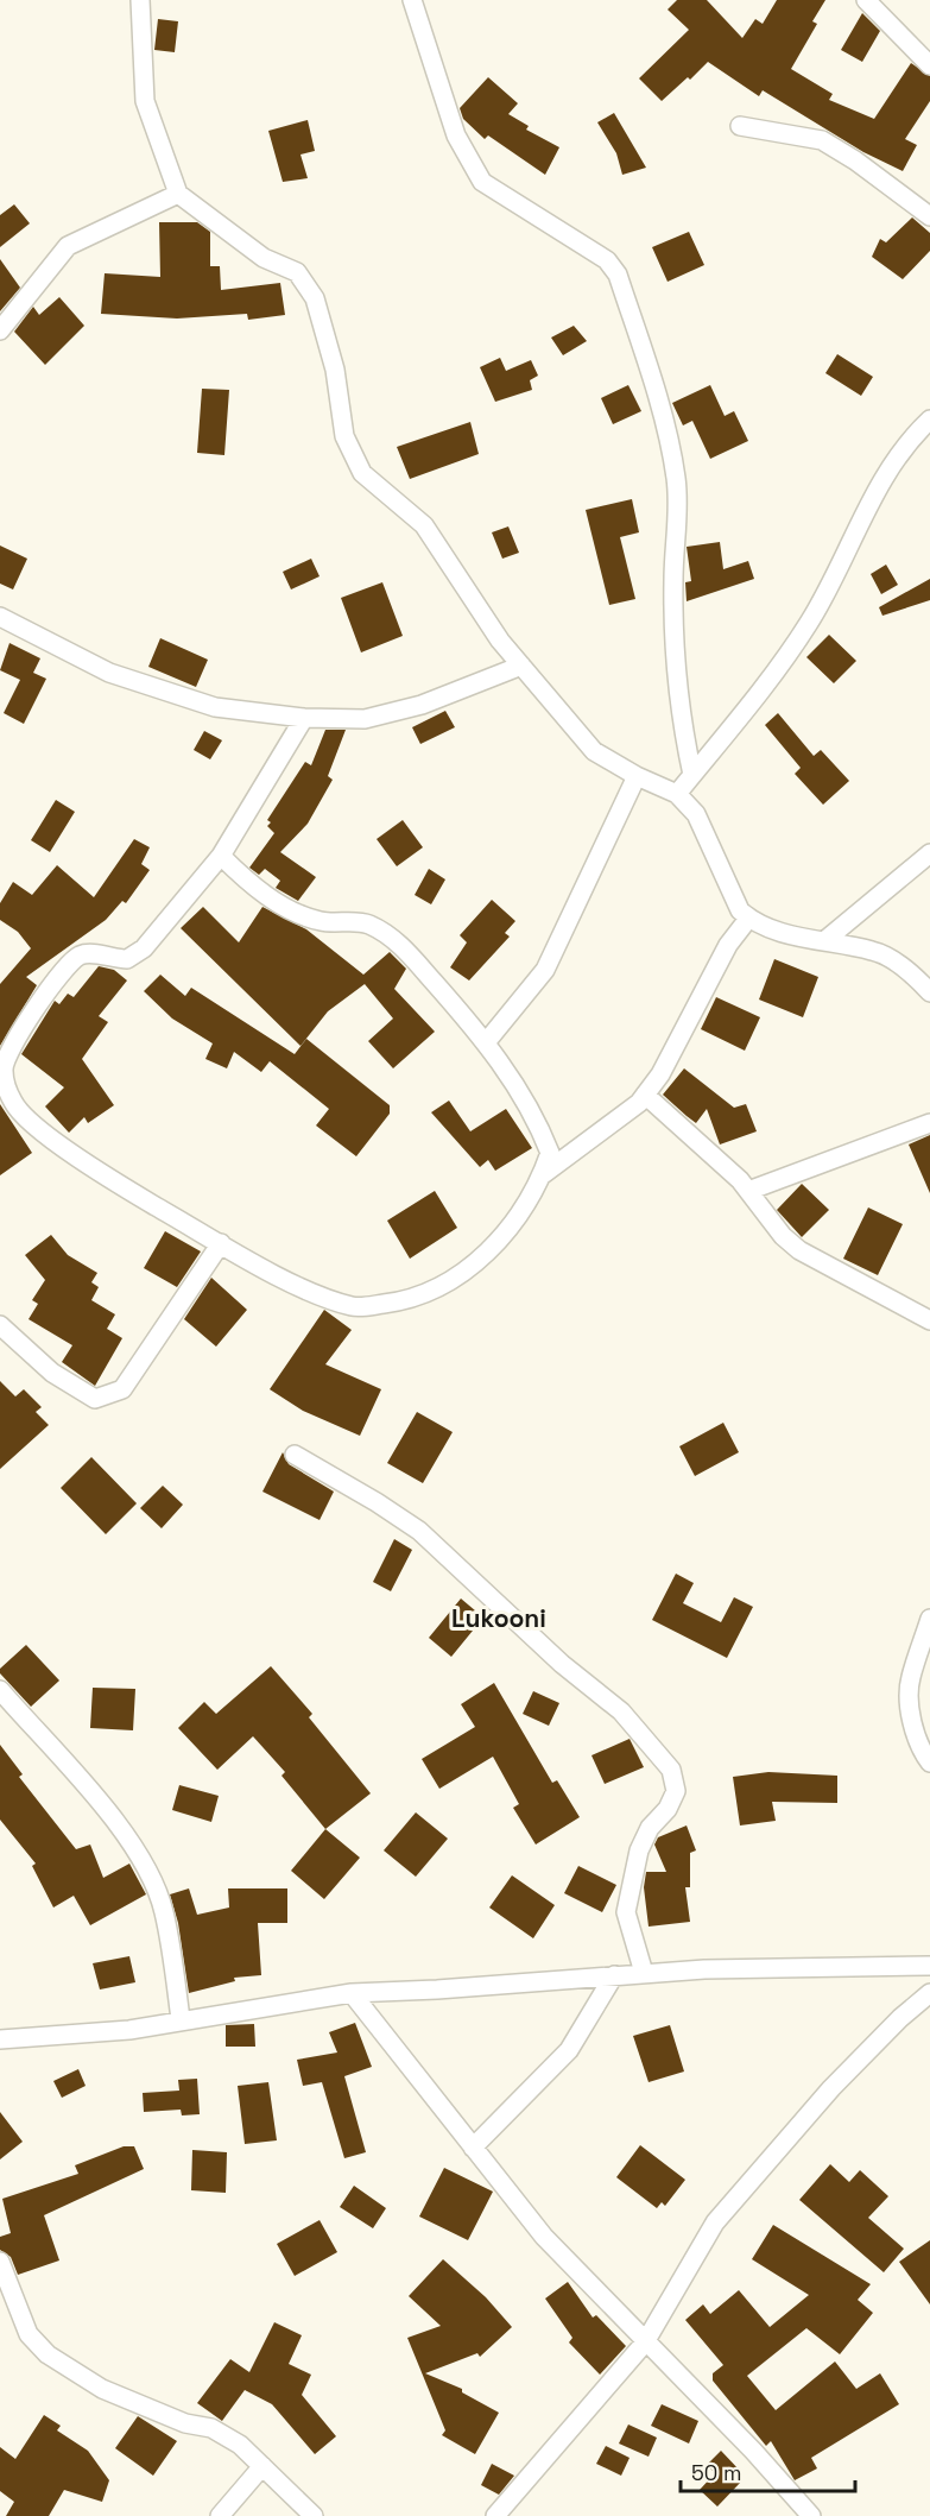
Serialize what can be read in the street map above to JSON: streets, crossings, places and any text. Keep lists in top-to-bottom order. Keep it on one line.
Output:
{"districts":["Lukooni"],"scale_bar":"50 m"}
